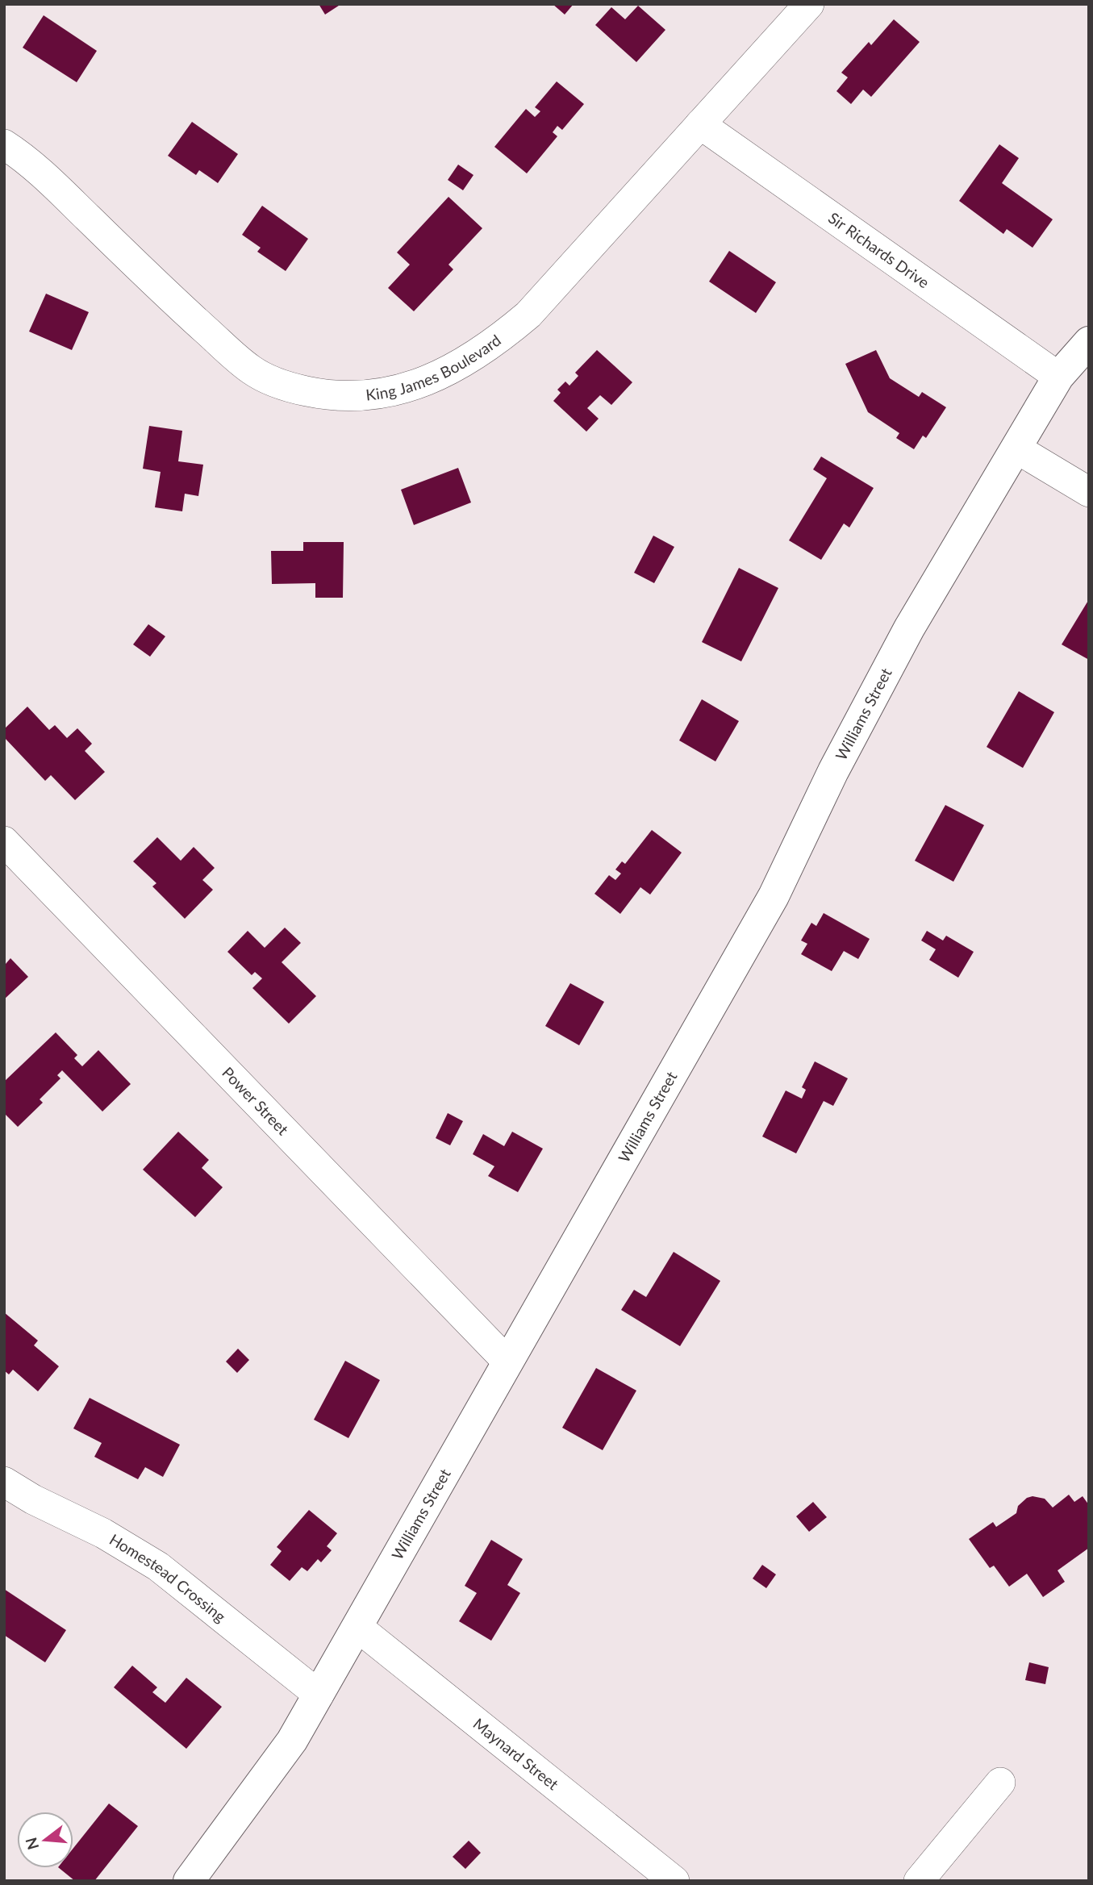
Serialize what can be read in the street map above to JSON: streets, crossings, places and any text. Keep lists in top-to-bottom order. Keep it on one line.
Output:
{"streets":{"street":["Sir Richards Drive","King James Boulevard","Williams Street","Power Street","Homestead Crossing","Maynard Street"]},"crossings":[["Sir Richards Drive","King James Boulevard"],["Sir Richards Drive","Williams Street"],["Williams Street","Power Street"],["Williams Street","Homestead Crossing"],["Williams Street","Maynard Street"]],"north":"left"}
